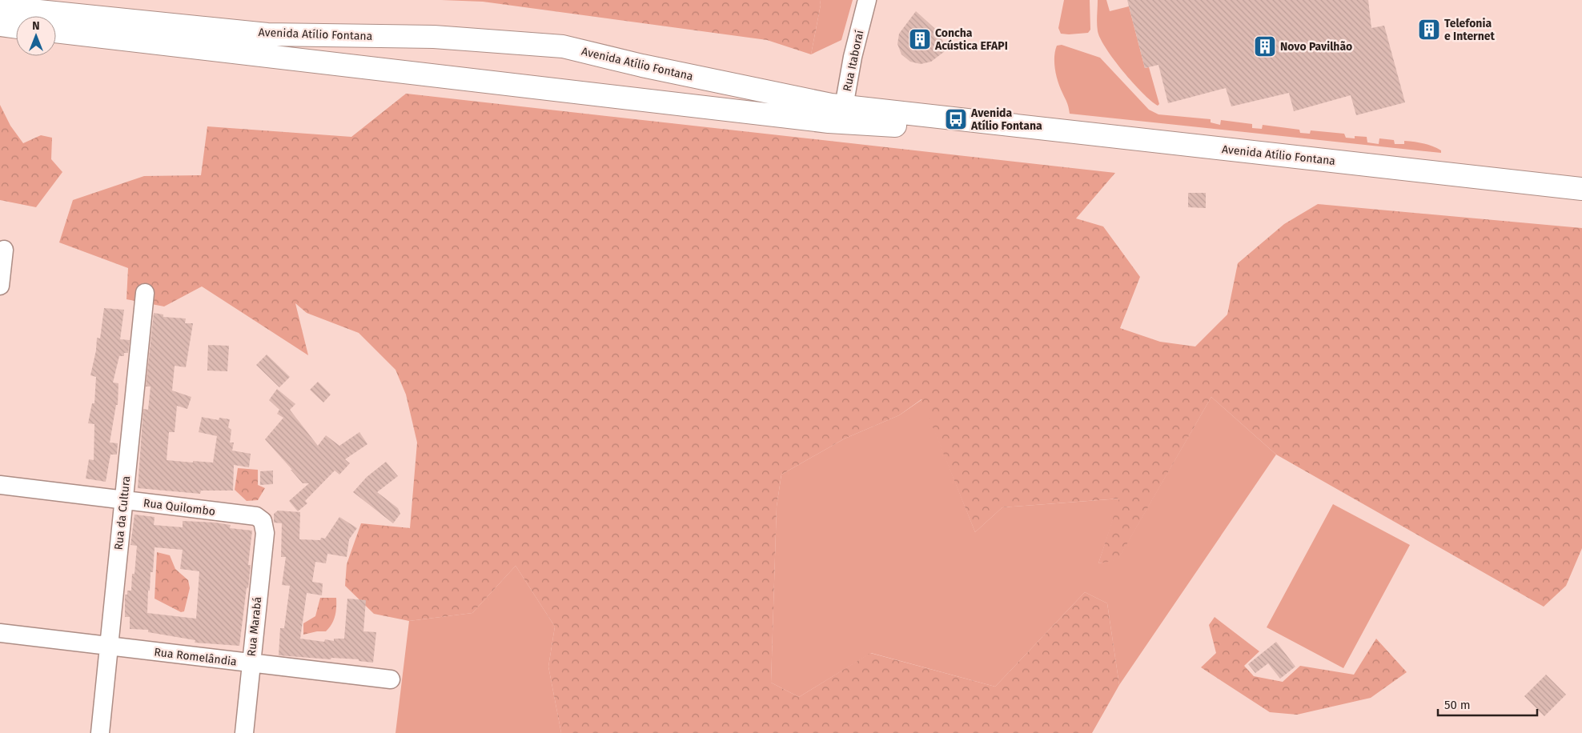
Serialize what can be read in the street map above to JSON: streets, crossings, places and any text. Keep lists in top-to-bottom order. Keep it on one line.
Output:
{"streets":{"main road":["Avenida Atílio Fontana"],"street":["Rua Itaboraí","Rua Quilombo","Rua da Cultura","Rua Marabá","Rua Romelândia"]},"crossings":[["Avenida Atílio Fontana","Rua Itaboraí"],["Rua Quilombo","Rua da Cultura"],["Rua Quilombo","Rua Marabá"],["Rua da Cultura","Rua Romelândia"],["Rua Marabá","Rua Romelândia"]],"places":{"building":["Telefonia e Internet","Concha Acústica EFAPI","Novo Pavilhão"],"bus stop":["Avenida Atílio Fontana"]},"scale_bar":"50 m","north":"top"}
